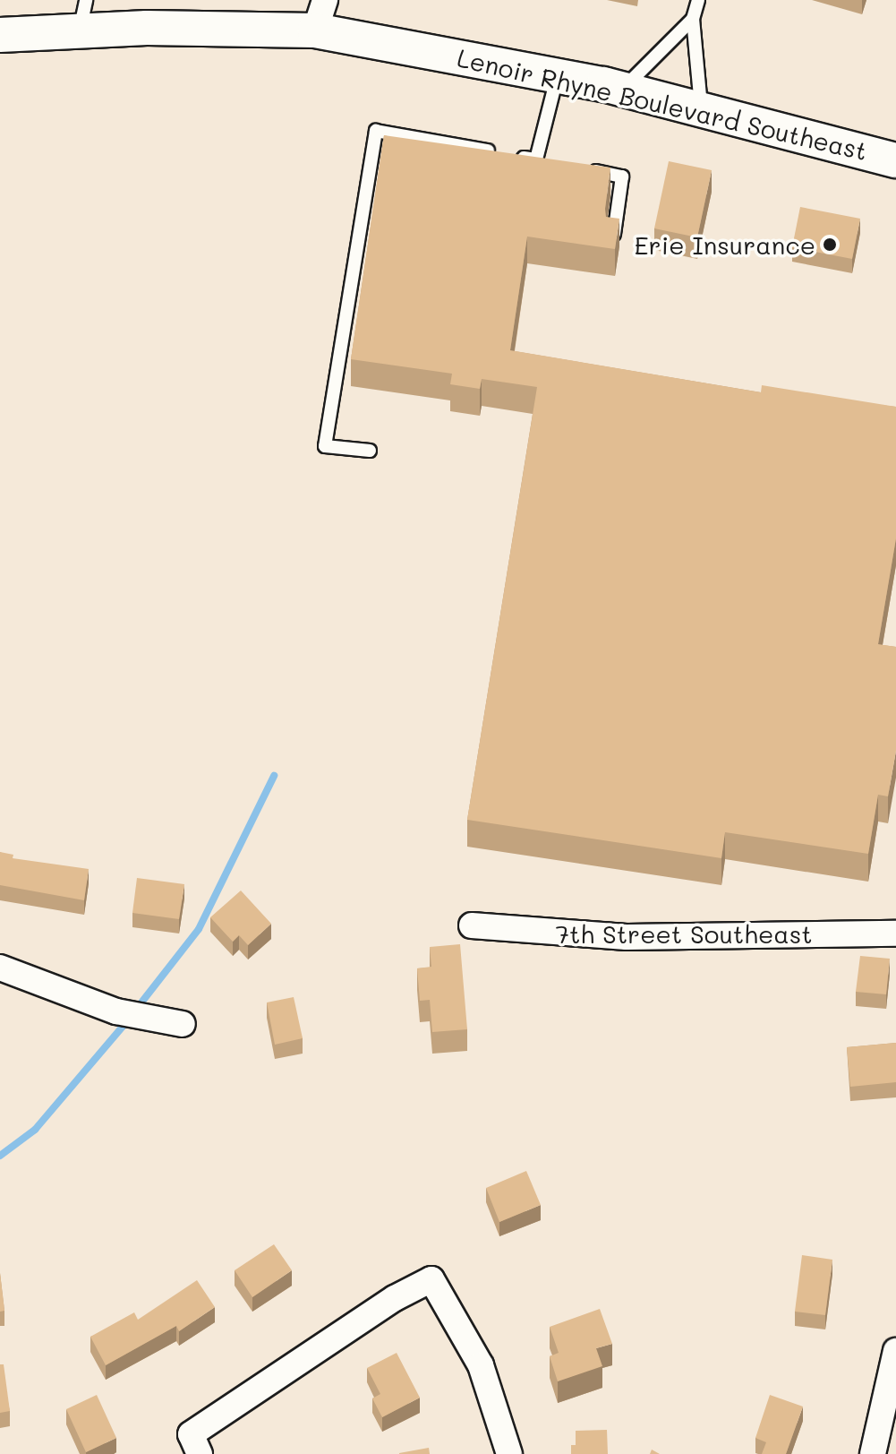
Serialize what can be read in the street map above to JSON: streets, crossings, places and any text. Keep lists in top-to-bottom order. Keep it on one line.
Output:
{"streets":{"main road":["Lenoir Rhyne Boulevard Southeast"],"street":["7th Street Southeast"]},"places":["Erie Insurance"]}
